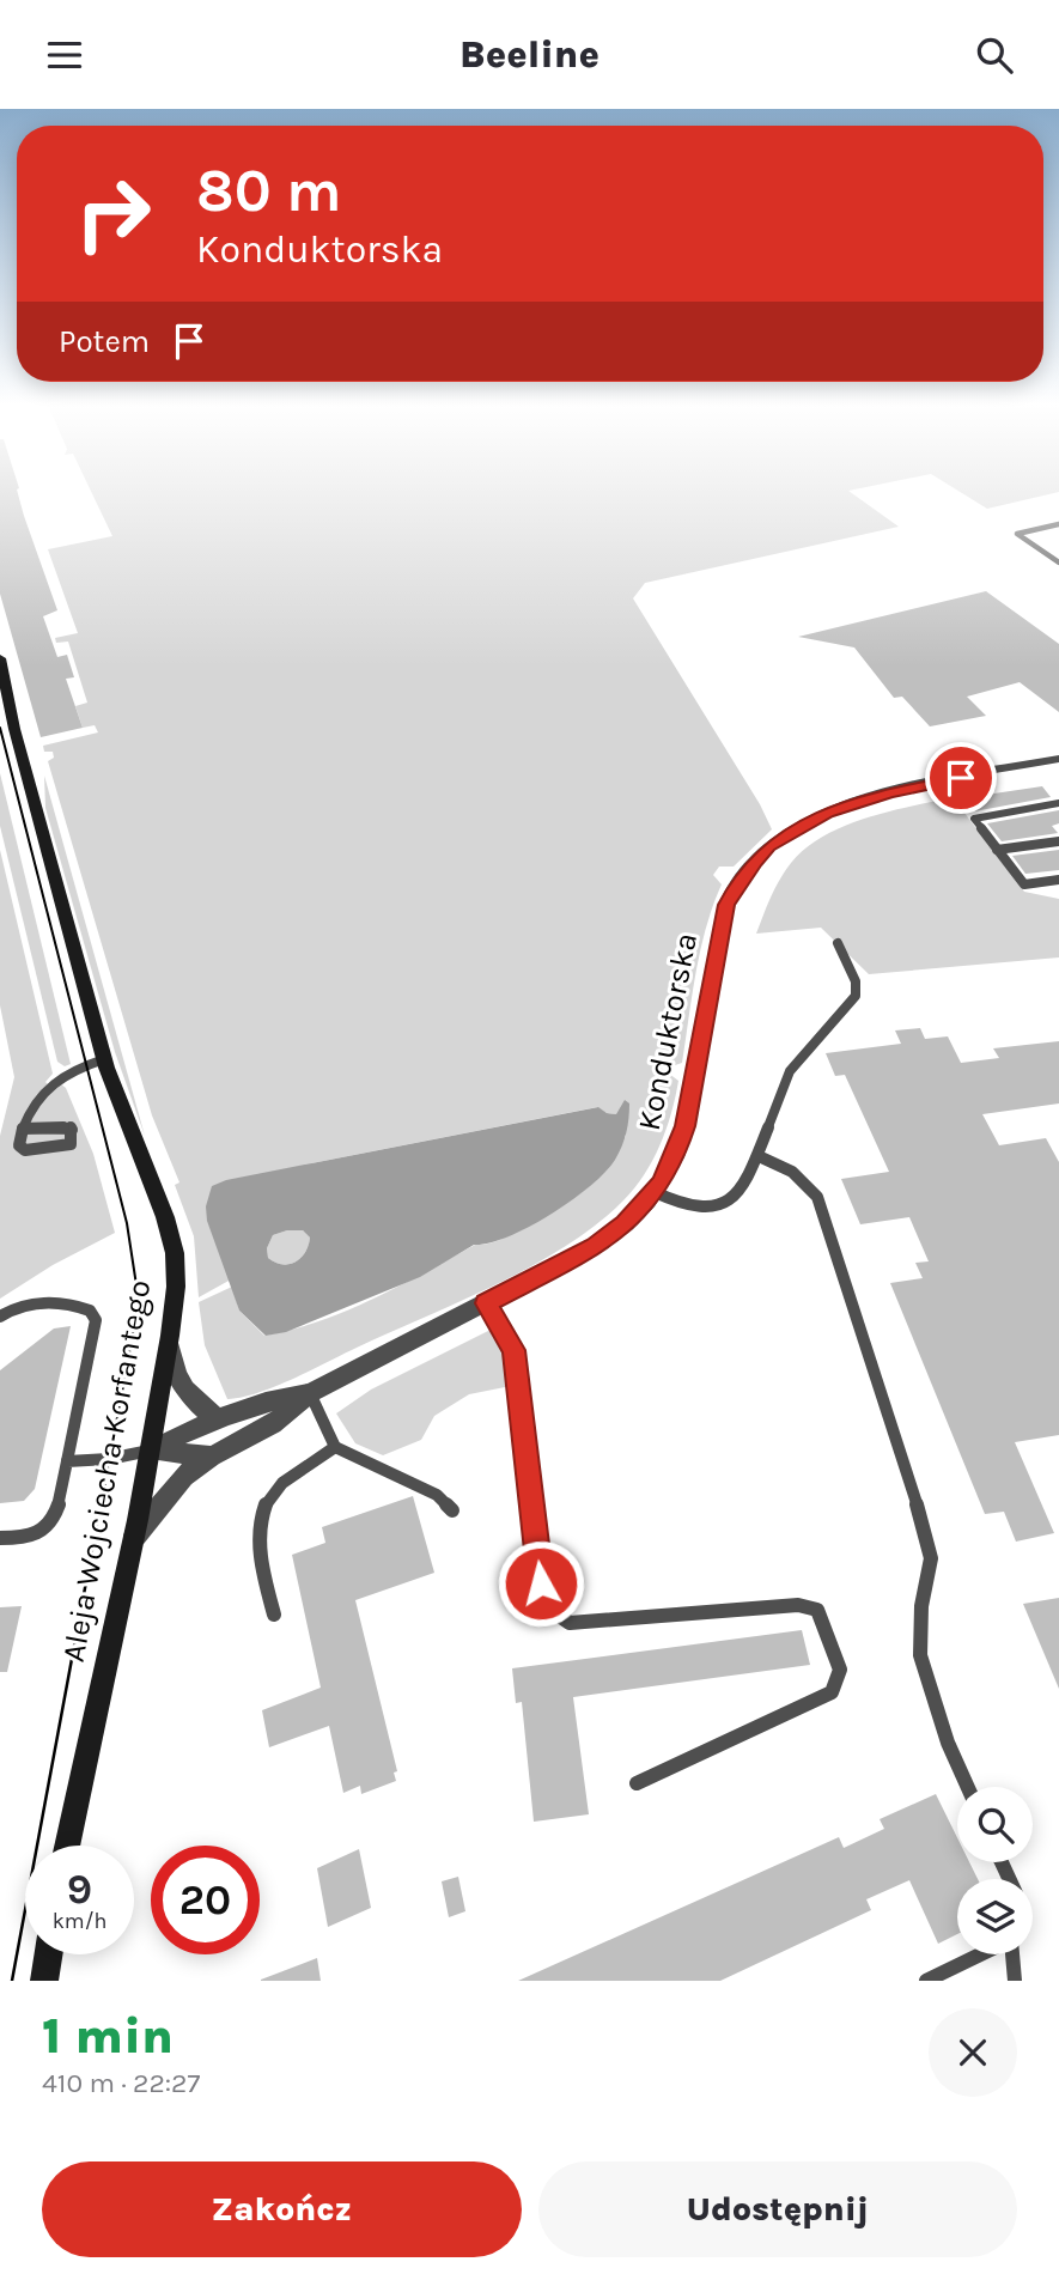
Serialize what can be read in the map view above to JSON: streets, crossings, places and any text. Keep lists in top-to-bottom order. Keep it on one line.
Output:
{"streets":{"main road":["Aleja Wojciecha Korfantego"],"street":["Konduktorska"]},"crossings":[["Konduktorska","Aleja Wojciecha Korfantego"]],"page":{"header":"Beeline","turn":["80 m","Konduktorska"],"then":"Potem","speed":"9 km/h","limit":"20","heading":["1 min","410 m · 22:27"],"buttons":["Zakończ","Udostępnij"]}}
